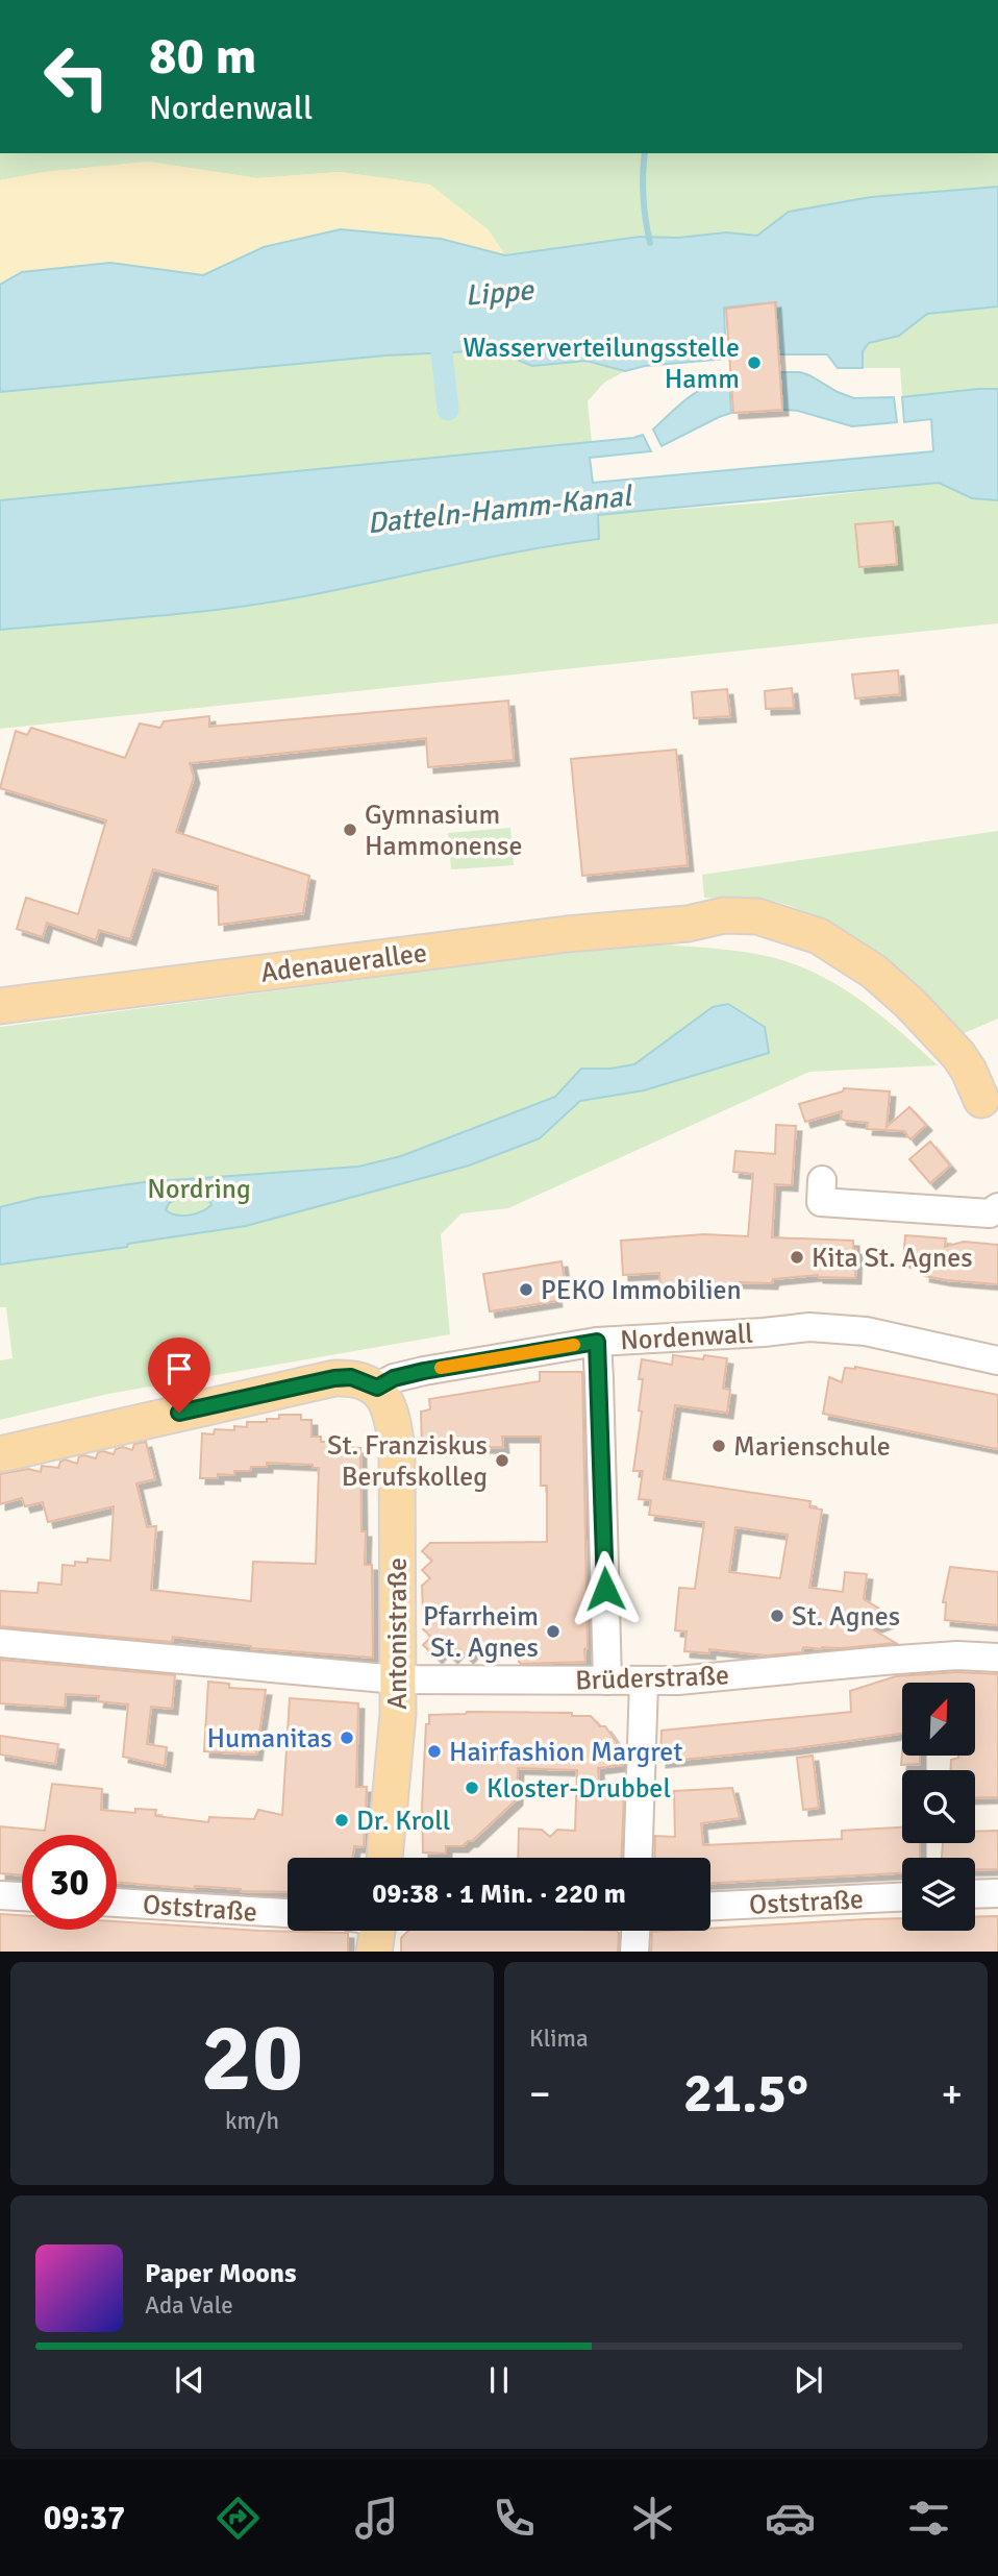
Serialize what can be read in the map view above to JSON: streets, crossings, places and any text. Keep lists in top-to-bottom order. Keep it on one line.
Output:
{"streets":{"main road":["Adenauerallee","Antonistraße"],"street":["Nordenwall","Brüderstraße","Oststraße"]},"crossings":[["Nordenwall","Antonistraße"],["Antonistraße","Brüderstraße"]],"water":["Lippe","Datteln-Hamm-Kanal"],"parks":["Nordring"],"places":["Wasserverteilungsstelle Hamm","Gymnasium Hammonense","Kita St. Agnes","PEKO Immobilien","Marienschule","St. Franziskus Berufskolleg","St. Agnes","Pfarrheim St. Agnes","Humanitas","Hairfashion Margret","Kloster-Drubbel","Dr. Kroll"],"north":"top right","page":{"turn":["80 m","Nordenwall"],"limit":"30","trip":"09:38 · 1 Min. · 220 m","tile":[["20","km/h"],"Klima"],"heat":["−","21.5°","+"],"song":["Paper Moons","Ada Vale"],"tabs":"09:37"}}
